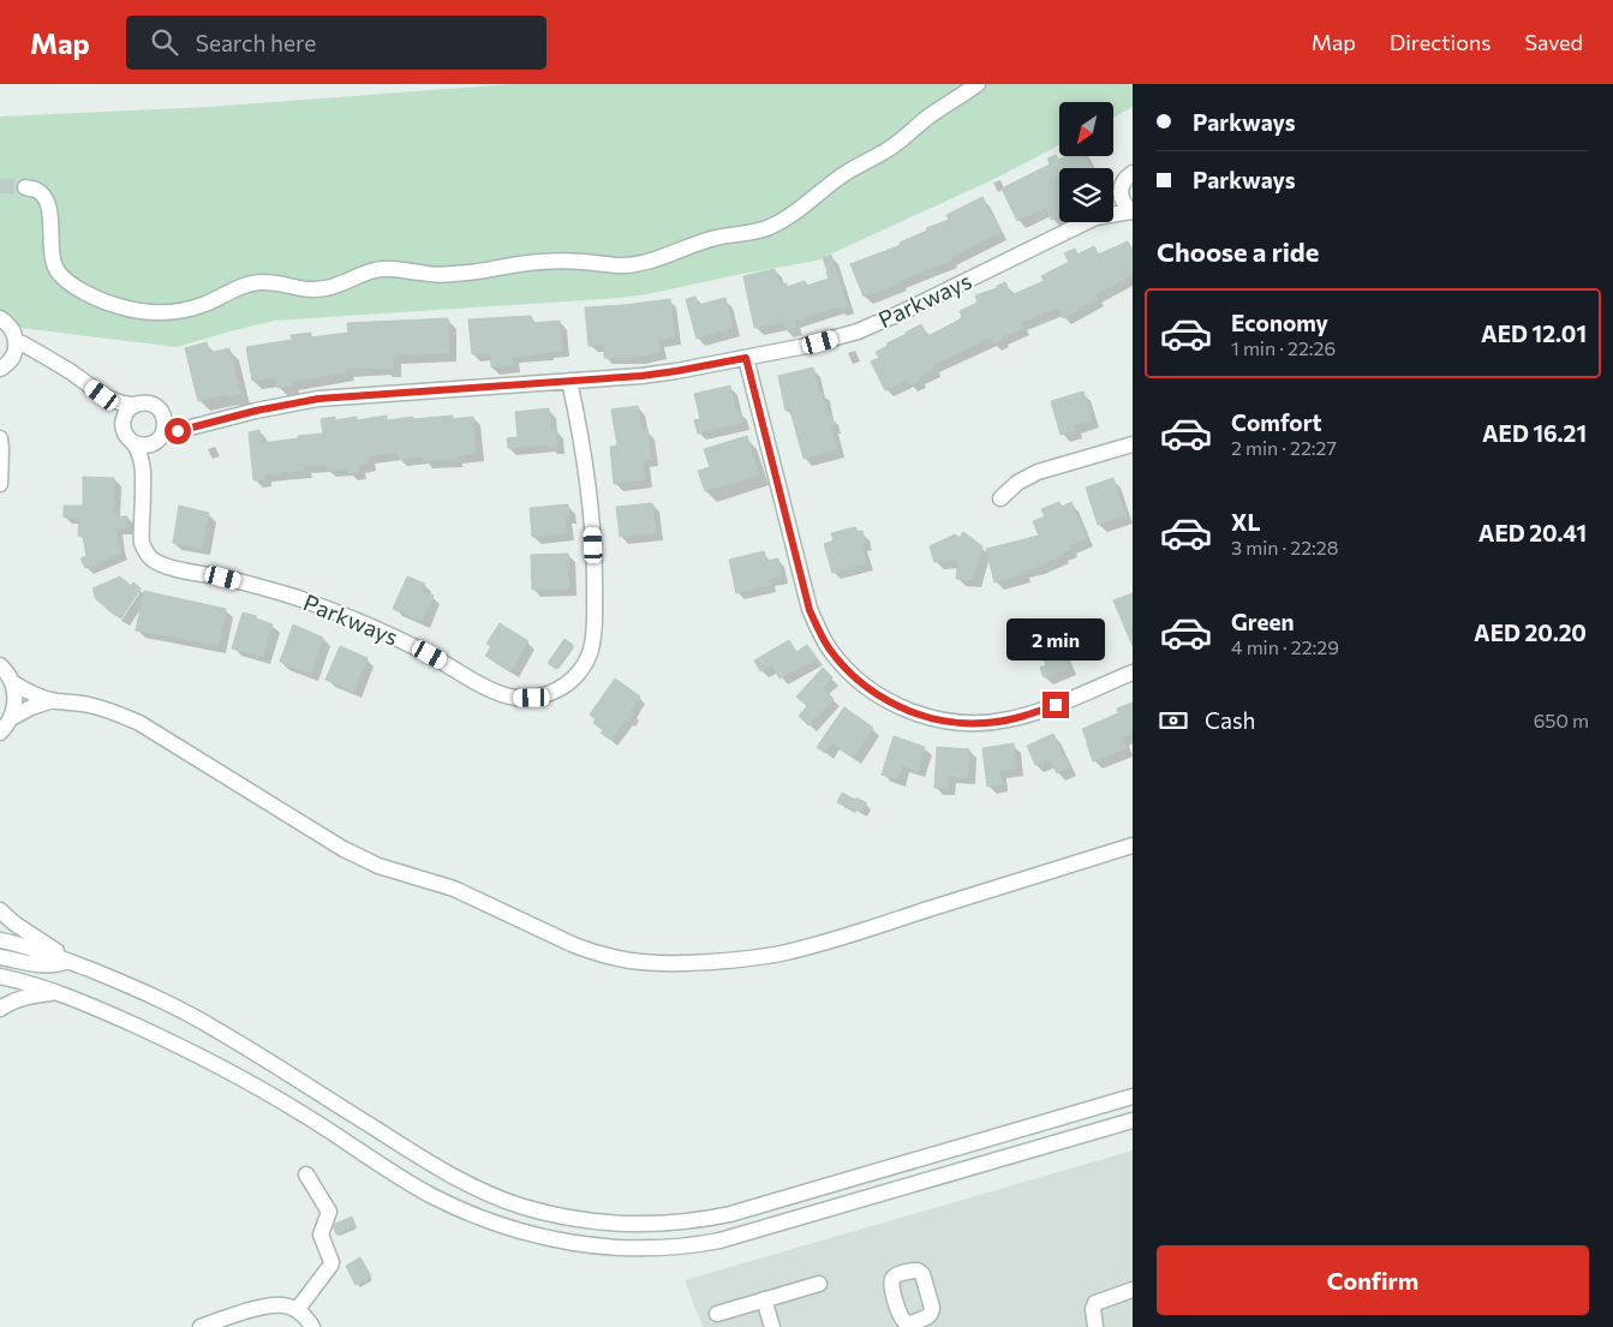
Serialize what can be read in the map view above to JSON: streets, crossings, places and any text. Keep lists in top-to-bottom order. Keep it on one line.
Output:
{"streets":{"street":["Parkways"]},"north":"bottom left","page":{"header":"Map","search":"Search here","nav":["Map","Directions","Saved"],"banner":["Parkways","Parkways"],"heading":"Choose a ride","list":[{"name":"Economy","note":"1 min · 22:26","value":"AED 12.01"},{"name":"Comfort","note":"2 min · 22:27","value":"AED 16.21"},{"name":"XL","note":"3 min · 22:28","value":"AED 20.41"},{"name":"Green","note":"4 min · 22:29","value":"AED 20.20"}],"bubble":"2 min","pay":["Cash","650 m"],"buttons":"Confirm"}}
